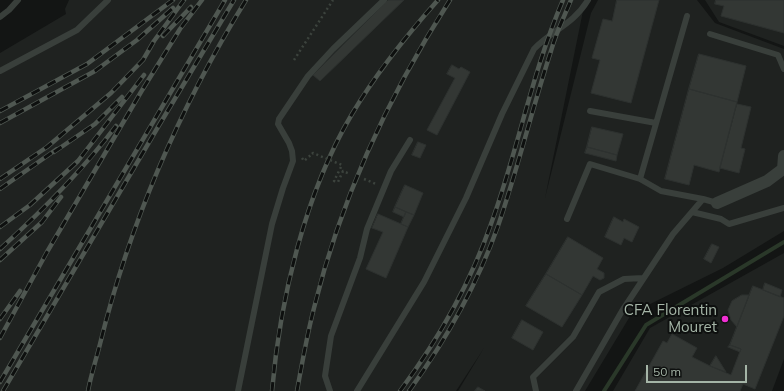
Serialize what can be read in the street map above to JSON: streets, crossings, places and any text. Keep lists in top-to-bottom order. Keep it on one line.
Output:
{"places":["CFA Florentin Mouret"],"scale_bar":"50 m"}
